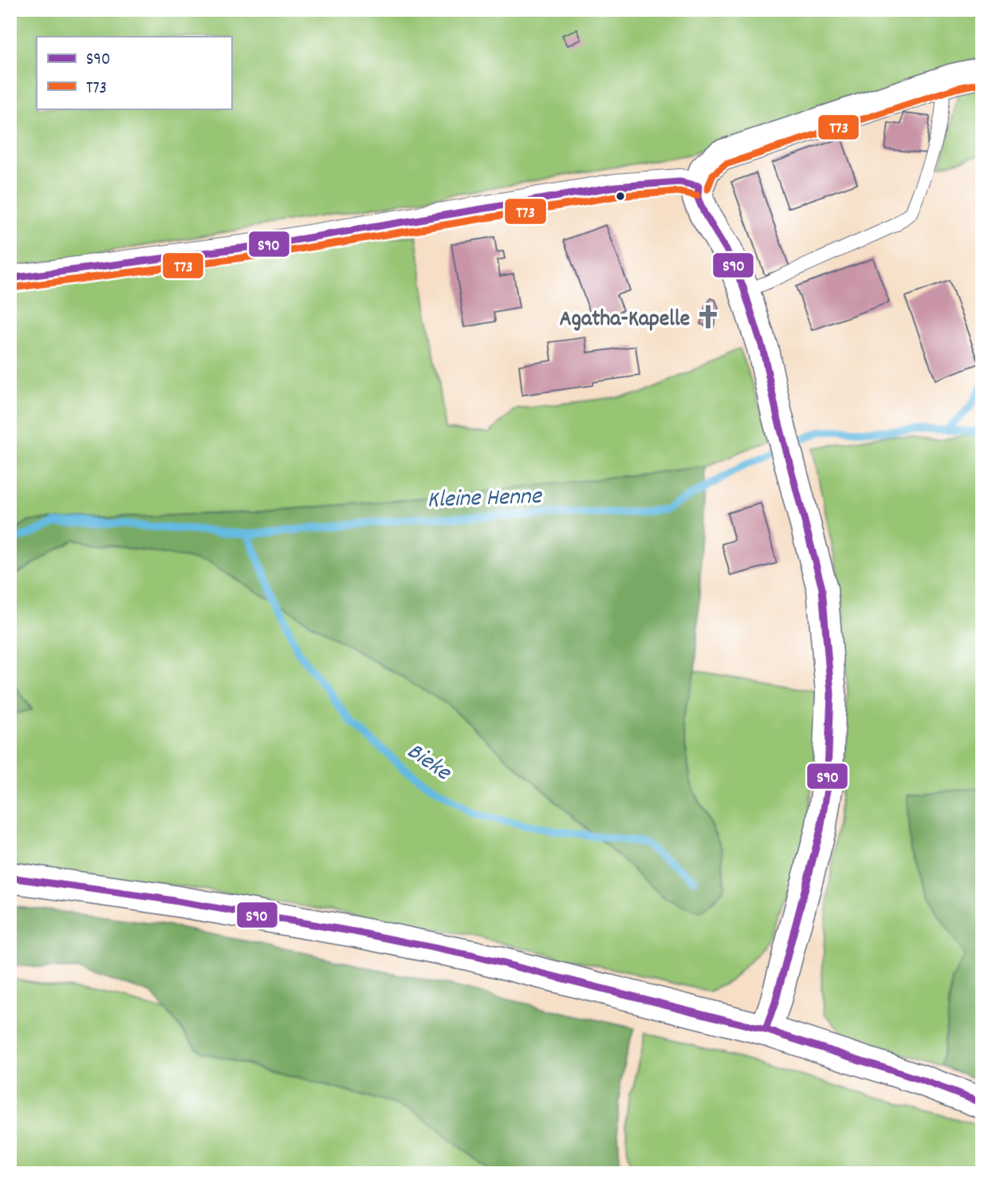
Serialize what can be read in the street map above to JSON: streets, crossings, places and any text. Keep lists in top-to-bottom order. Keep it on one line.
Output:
{"water":["Kleine Henne","Bieke"],"places":{"church":["Agatha-Kapelle"]},"lines":["transit line T73","transit line S90"],"legend":["S90","T73"]}
